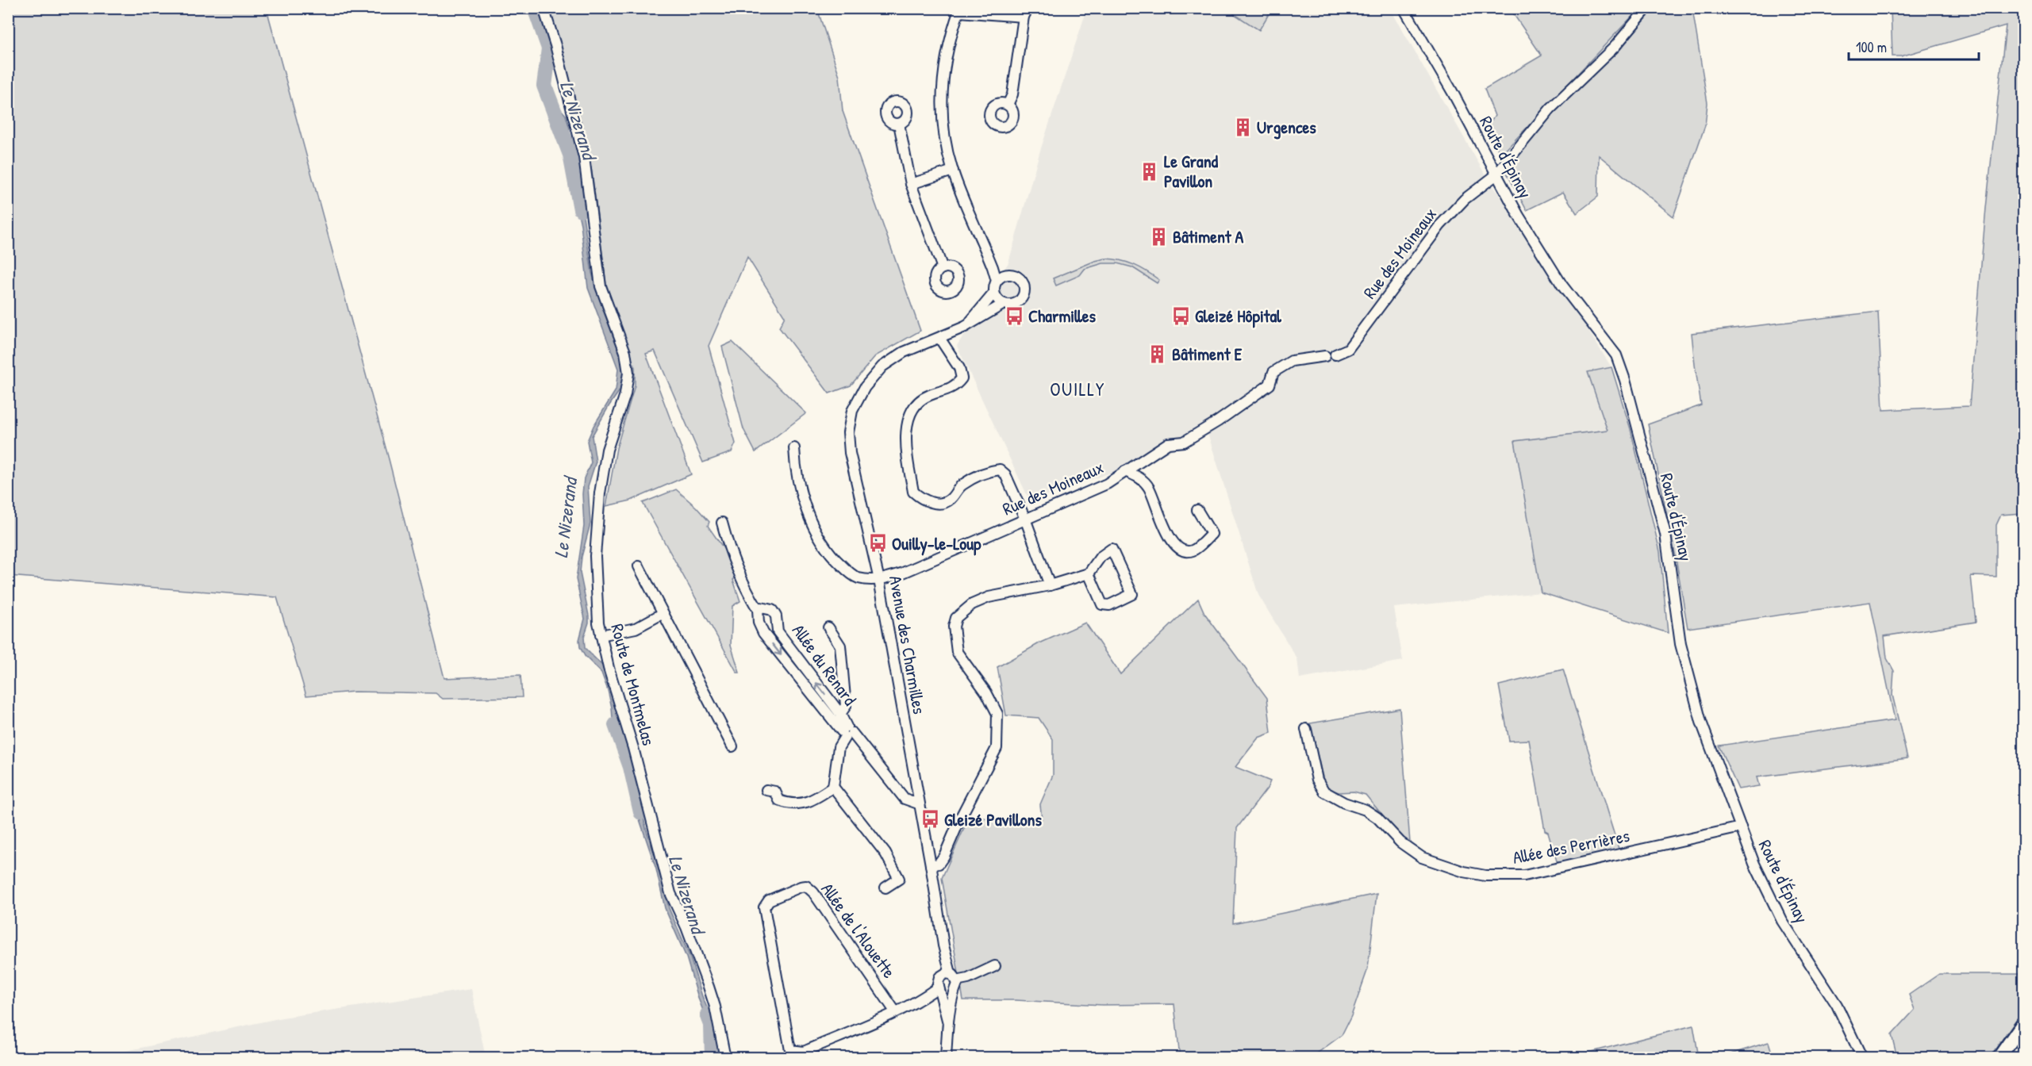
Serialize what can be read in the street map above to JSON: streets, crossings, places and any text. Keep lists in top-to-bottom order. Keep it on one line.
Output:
{"streets":{"street":["Route d'Épinay","Rue des Moineaux","Avenue des Charmilles","Allée du Renard","Route de Montmelas","Allée des Perrières","Allée de l'Alouette"]},"crossings":[["Route d'Épinay","Rue des Moineaux"],["Route d'Épinay","Allée des Perrières"],["Rue des Moineaux","Avenue des Charmilles"],["Avenue des Charmilles","Allée du Renard"]],"districts":["OUILLY"],"water":["Le Nizerand"],"places":{"building":["Urgences","Le Grand Pavillon","Bâtiment A","Bâtiment E"],"bus stop":["Charmilles","Gleizé Hôpital","Ouilly-le-Loup","Gleizé Pavillons"]},"scale_bar":"100 m"}
